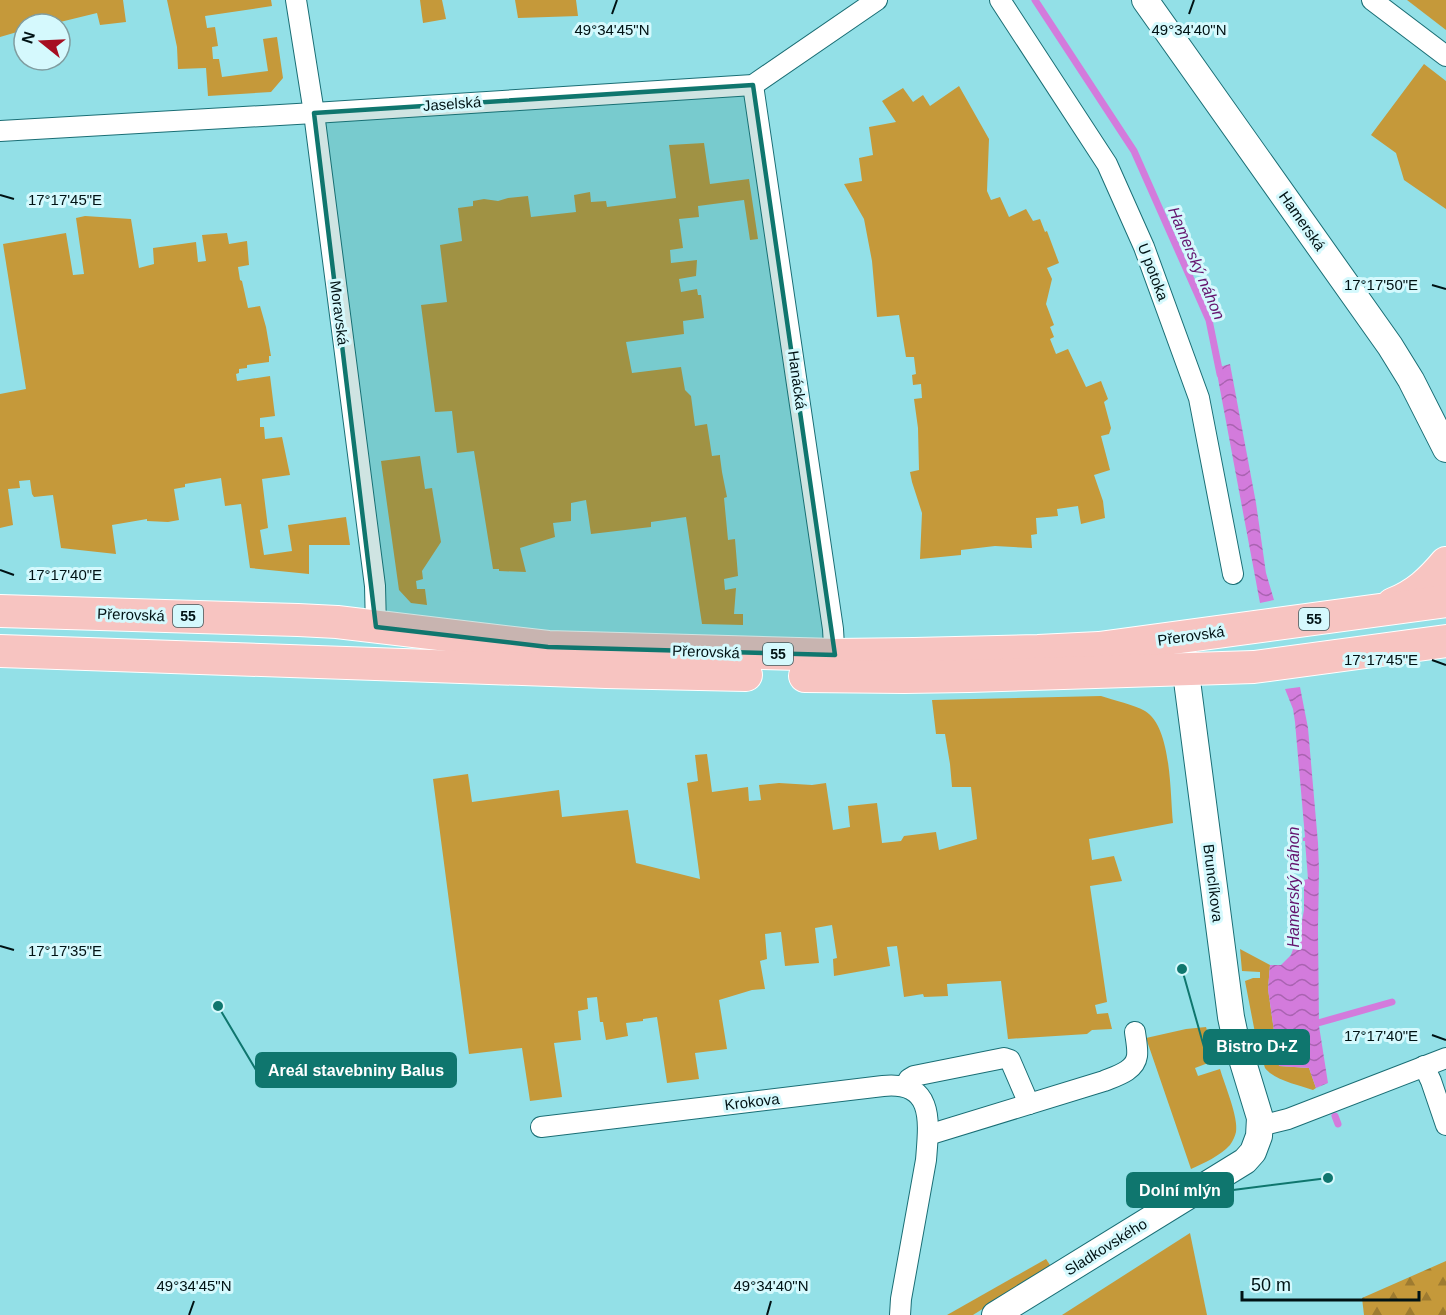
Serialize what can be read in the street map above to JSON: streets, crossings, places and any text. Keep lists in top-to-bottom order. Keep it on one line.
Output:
{"streets":{"main road":["Přerovská","55"],"street":["Jaselská","Hamerská","U potoka","Moravská","Hanácká","Brunclíkova","Krokova","Sladkovského"]},"crossings":[["Jaselská","Moravská"],["Jaselská","Hanácká"],["Moravská","Přerovská"],["Hanácká","Přerovská"],["Přerovská","Brunclíkova"],["Brunclíkova","Sladkovského"]],"water":["Hamerský náhon"],"places":["Bistro D+Z","Areál stavebniny Balus","Dolní mlýn"],"scale_bar":"50 m","north":"left","coordinates":["49°34'45\"N","49°34'40\"N","17°17'45\"E","17°17'50\"E","17°17'40\"E","17°17'35\"E"]}
